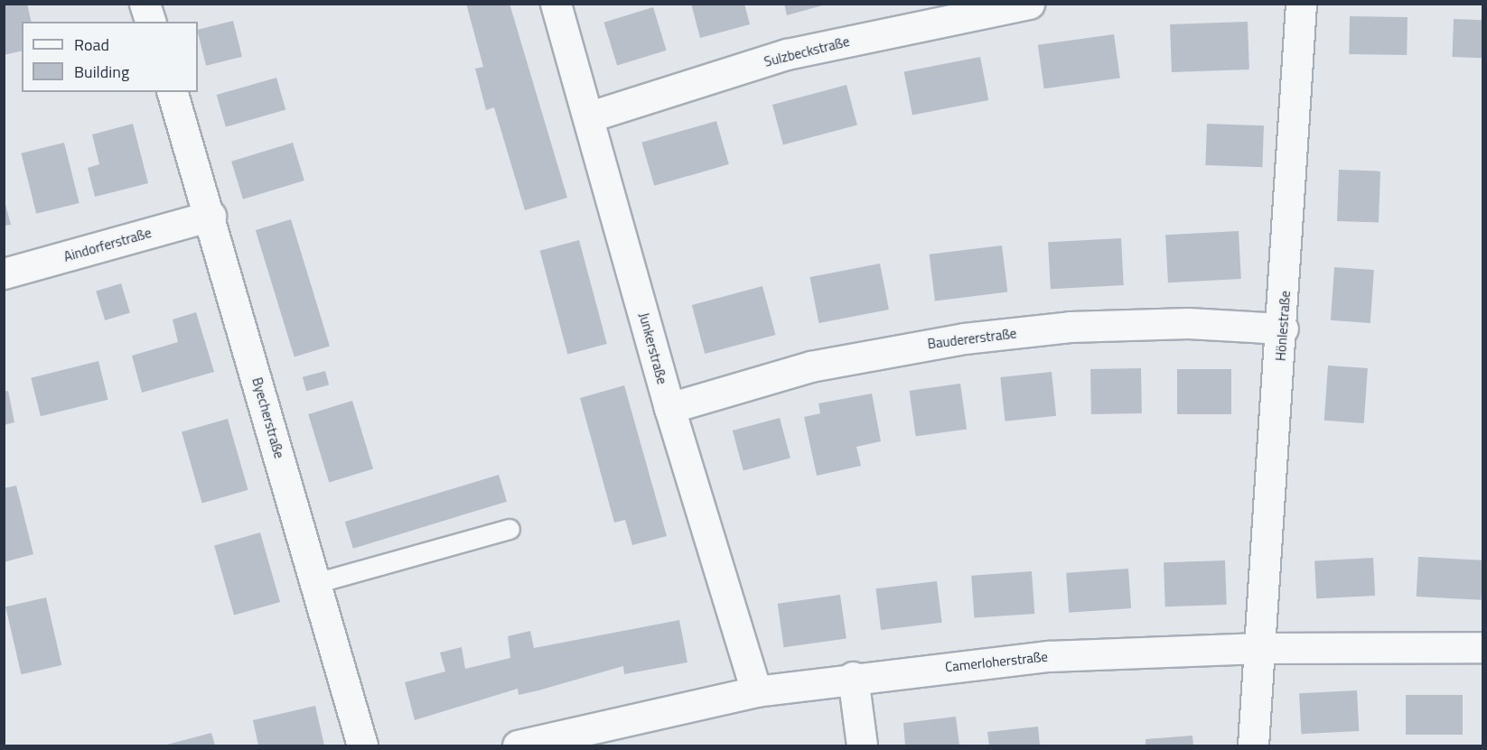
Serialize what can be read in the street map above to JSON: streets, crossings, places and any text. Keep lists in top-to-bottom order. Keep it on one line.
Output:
{"streets":{"street":["Sulzbeckstraße","Aindorferstraße","Hönlestraße","Baudererstraße","Junkerstraße","Byecherstraße","Camerloherstraße"]},"crossings":[["Sulzbeckstraße","Junkerstraße"],["Aindorferstraße","Byecherstraße"],["Hönlestraße","Baudererstraße"],["Hönlestraße","Camerloherstraße"],["Baudererstraße","Junkerstraße"],["Junkerstraße","Camerloherstraße"]],"legend":["Road","Building"]}
